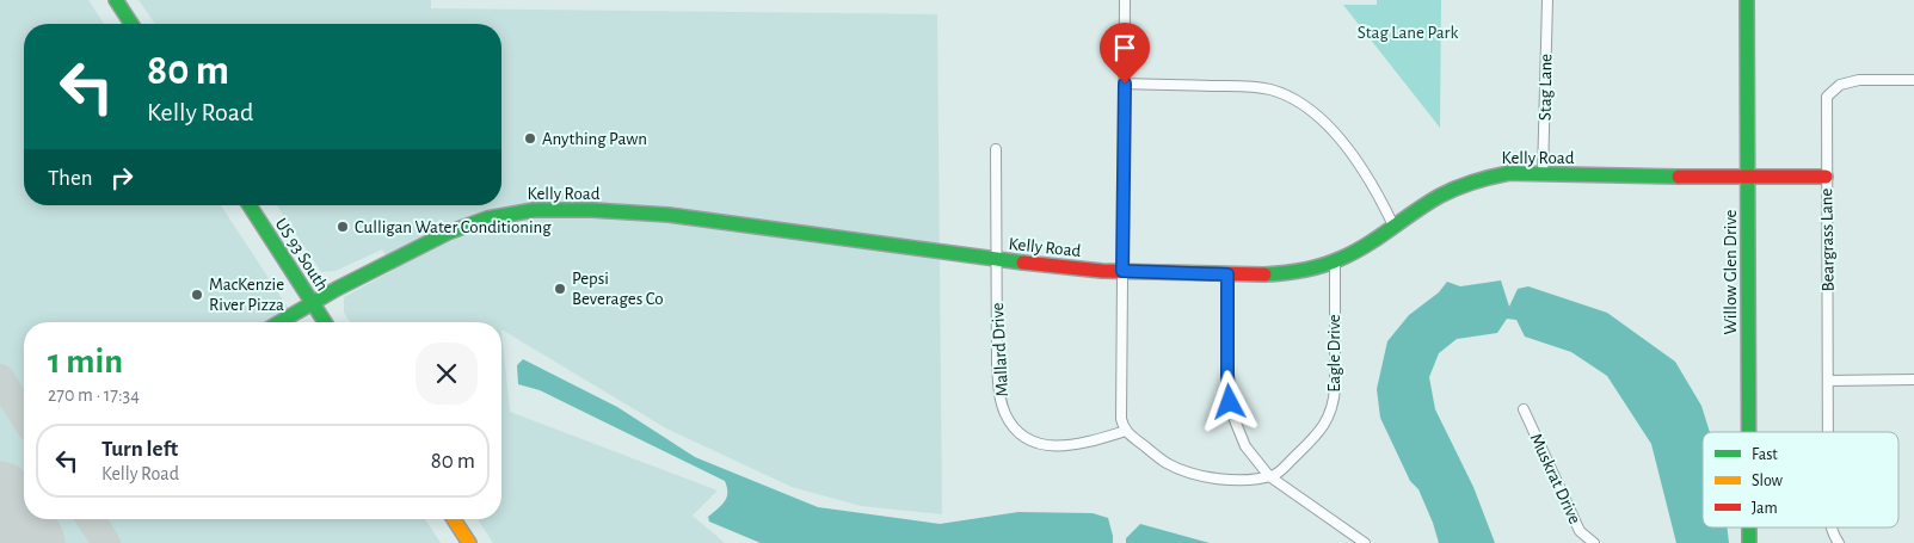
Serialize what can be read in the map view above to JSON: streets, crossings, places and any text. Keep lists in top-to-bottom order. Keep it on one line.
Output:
{"streets":{"street":["Stag Lane","Kelly Road","Beargrass Lane","US 93 South","Willow Glen Drive","Mallard Drive","Eagle Drive","Muskrat Drive"]},"crossings":[["Stag Lane","Kelly Road"],["Kelly Road","Beargrass Lane"],["Kelly Road","US 93 South"],["Kelly Road","Willow Glen Drive"],["Kelly Road","Mallard Drive"],["Kelly Road","Eagle Drive"],["Mallard Drive","Eagle Drive"]],"parks":["Stag Lane Park"],"places":["Anything Pawn","Culligan Water Conditioning","Pepsi Beverages Co","MacKenzie River Pizza"],"legend":["Fast","Slow","Jam"],"page":{"turn":["80 m","Kelly Road"],"then":"Then","heading":["1 min","270 m · 17:34"],"list":[{"name":"Turn left","note":"Kelly Road","value":"80 m"}]}}
